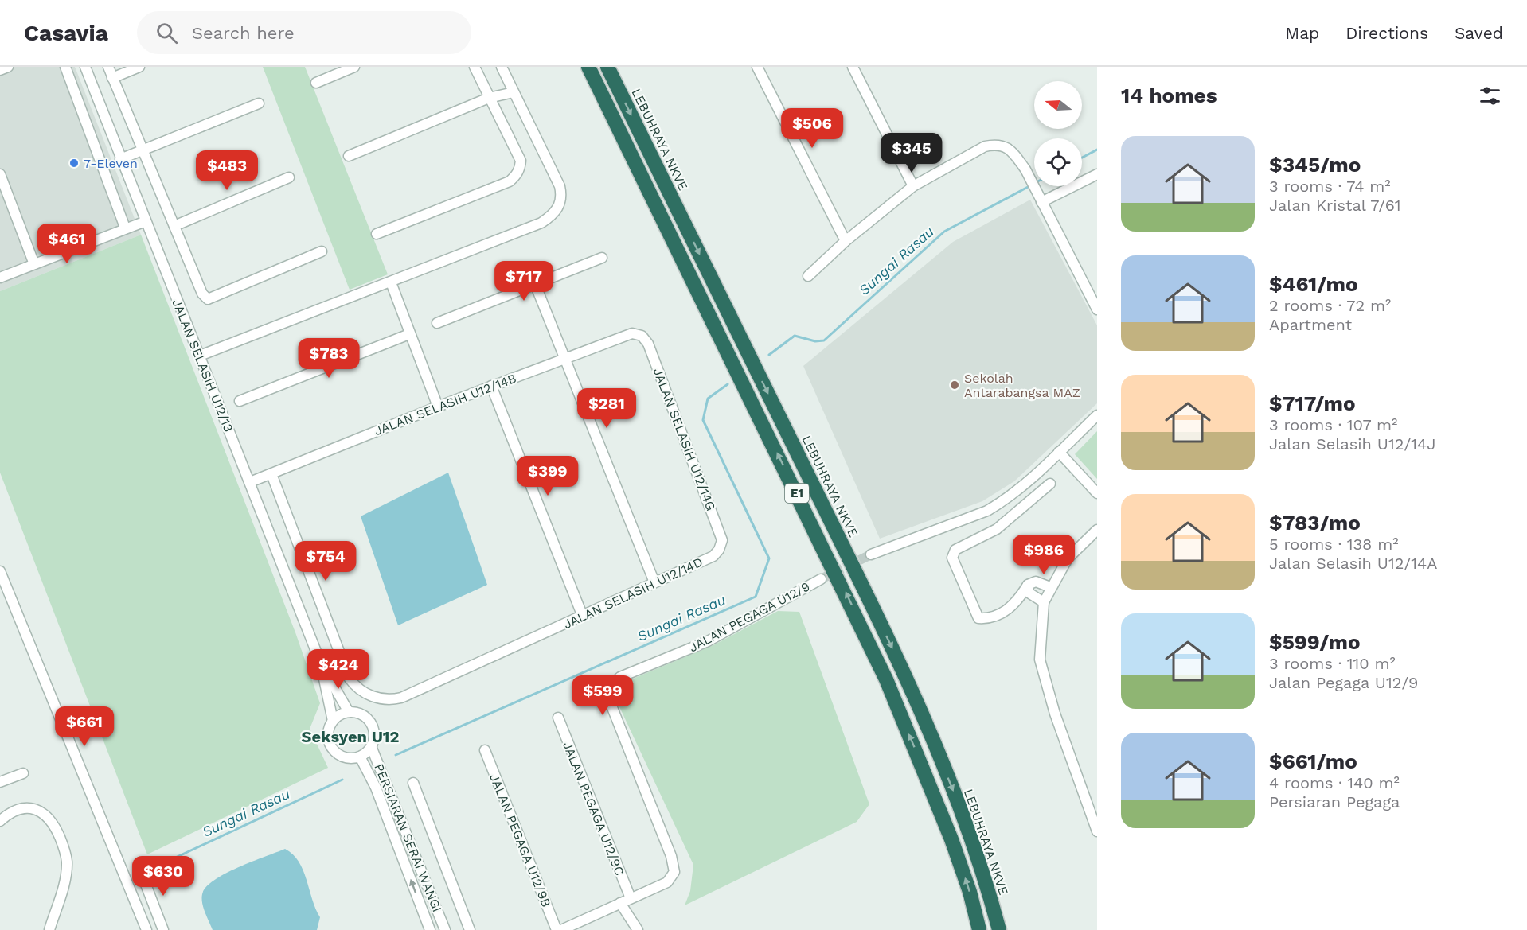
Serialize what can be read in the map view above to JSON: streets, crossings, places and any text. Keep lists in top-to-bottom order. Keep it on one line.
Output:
{"streets":{"highway":["LEBUHRAYA NKVE","E1"],"street":["JALAN SELASIH U12/13","JALAN SELASIH U12/14B","JALAN SELASIH U12/14G","JALAN SELASIH U12/14D","JALAN PEGAGA U12/9","JALAN PEGAGA U12/9C","PERSIARAN SERAI WANGI","JALAN PEGAGA U12/9B"]},"crossings":[["JALAN SELASIH U12/13","JALAN SELASIH U12/14B"],["JALAN SELASIH U12/13","PERSIARAN SERAI WANGI"],["JALAN SELASIH U12/14B","JALAN SELASIH U12/14G"],["JALAN SELASIH U12/14B","JALAN SELASIH U12/14D"],["JALAN SELASIH U12/14G","JALAN SELASIH U12/14D"],["JALAN PEGAGA U12/9","JALAN PEGAGA U12/9C"]],"districts":["Seksyen U12"],"water":["Sungai Rasau"],"places":["7-Eleven","Sekolah Antarabangsa MAZ"],"north":"left","page":{"header":"Casavia","search":"Search here","nav":["Map","Directions","Saved"],"heading":"14 homes","price":["$506","$345","$483","$461","$717","$783","$281","$399","$986","$754","$424","$599","$661","$630"],"list":[{"name":"$345/mo","note":"3 rooms · 74 m² · Jalan Kristal 7/61"},{"name":"$461/mo","note":"2 rooms · 72 m² · Apartment"},{"name":"$717/mo","note":"3 rooms · 107 m² · Jalan Selasih U12/14J"},{"name":"$783/mo","note":"5 rooms · 138 m² · Jalan Selasih U12/14A"},{"name":"$599/mo","note":"3 rooms · 110 m² · Jalan Pegaga U12/9"},{"name":"$661/mo","note":"4 rooms · 140 m² · Persiaran Pegaga"}]}}
